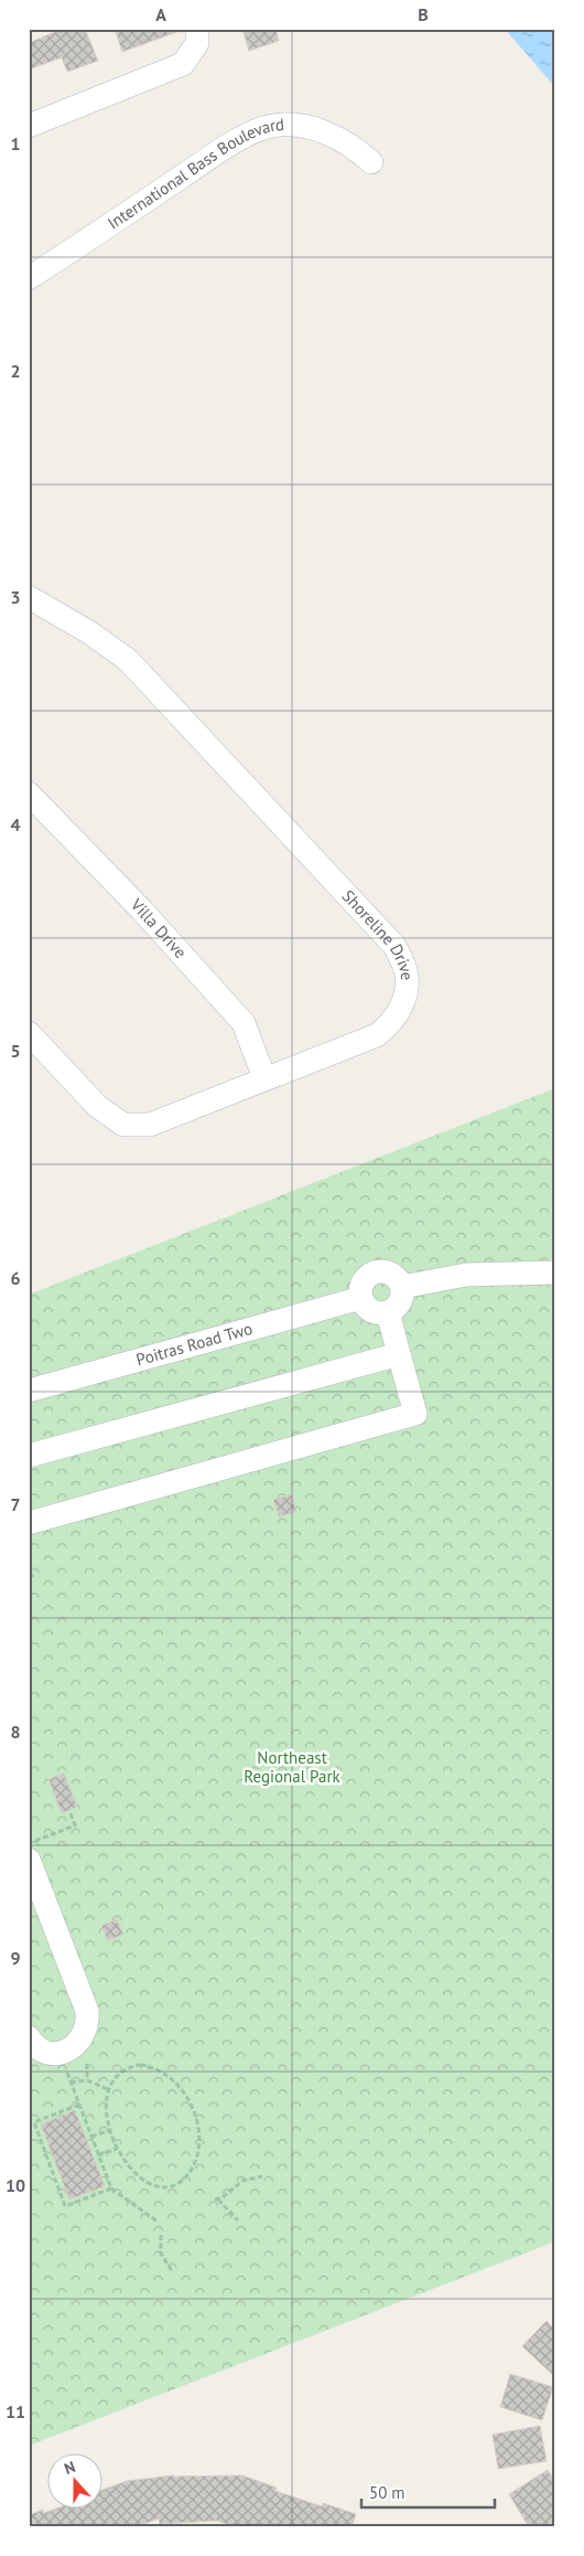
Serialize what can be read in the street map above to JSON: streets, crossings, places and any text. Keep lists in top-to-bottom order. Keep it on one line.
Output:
{"streets":{"street":["International Bass Boulevard","Villa Drive","Shoreline Drive","Poitras Road Two"]},"crossings":[["Villa Drive","Shoreline Drive"]],"parks":["Northeast Regional Park"],"scale_bar":"50 m","north":"top","grid":{"columns":["A","B"],"rows":["1","2","3","4","5","6","7","8","9","10","11"]}}
